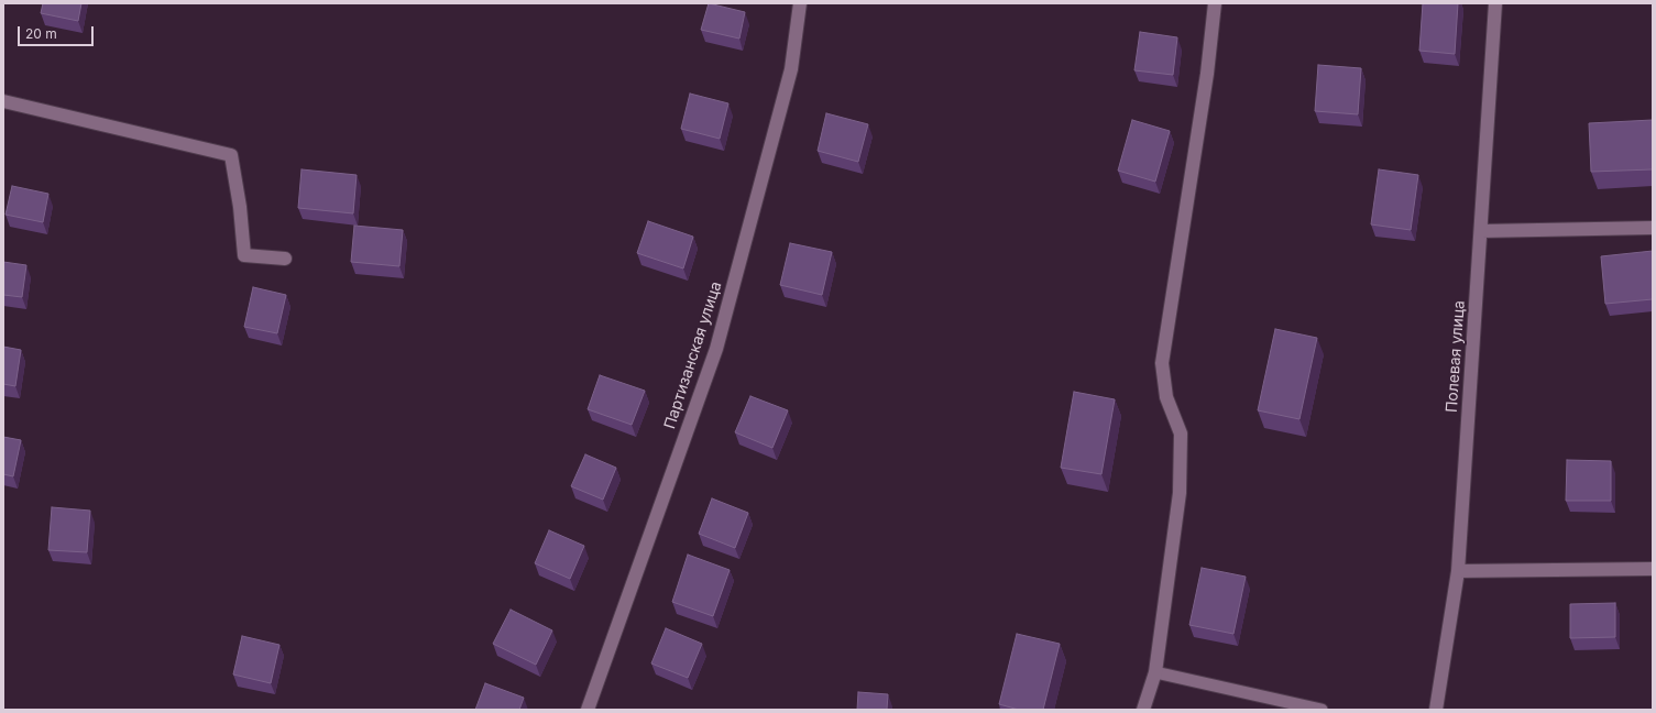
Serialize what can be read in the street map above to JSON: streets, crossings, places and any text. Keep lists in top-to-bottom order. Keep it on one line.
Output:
{"streets":{"street":["Партизанская улица","Полевая улица"]},"scale_bar":"20 m"}
